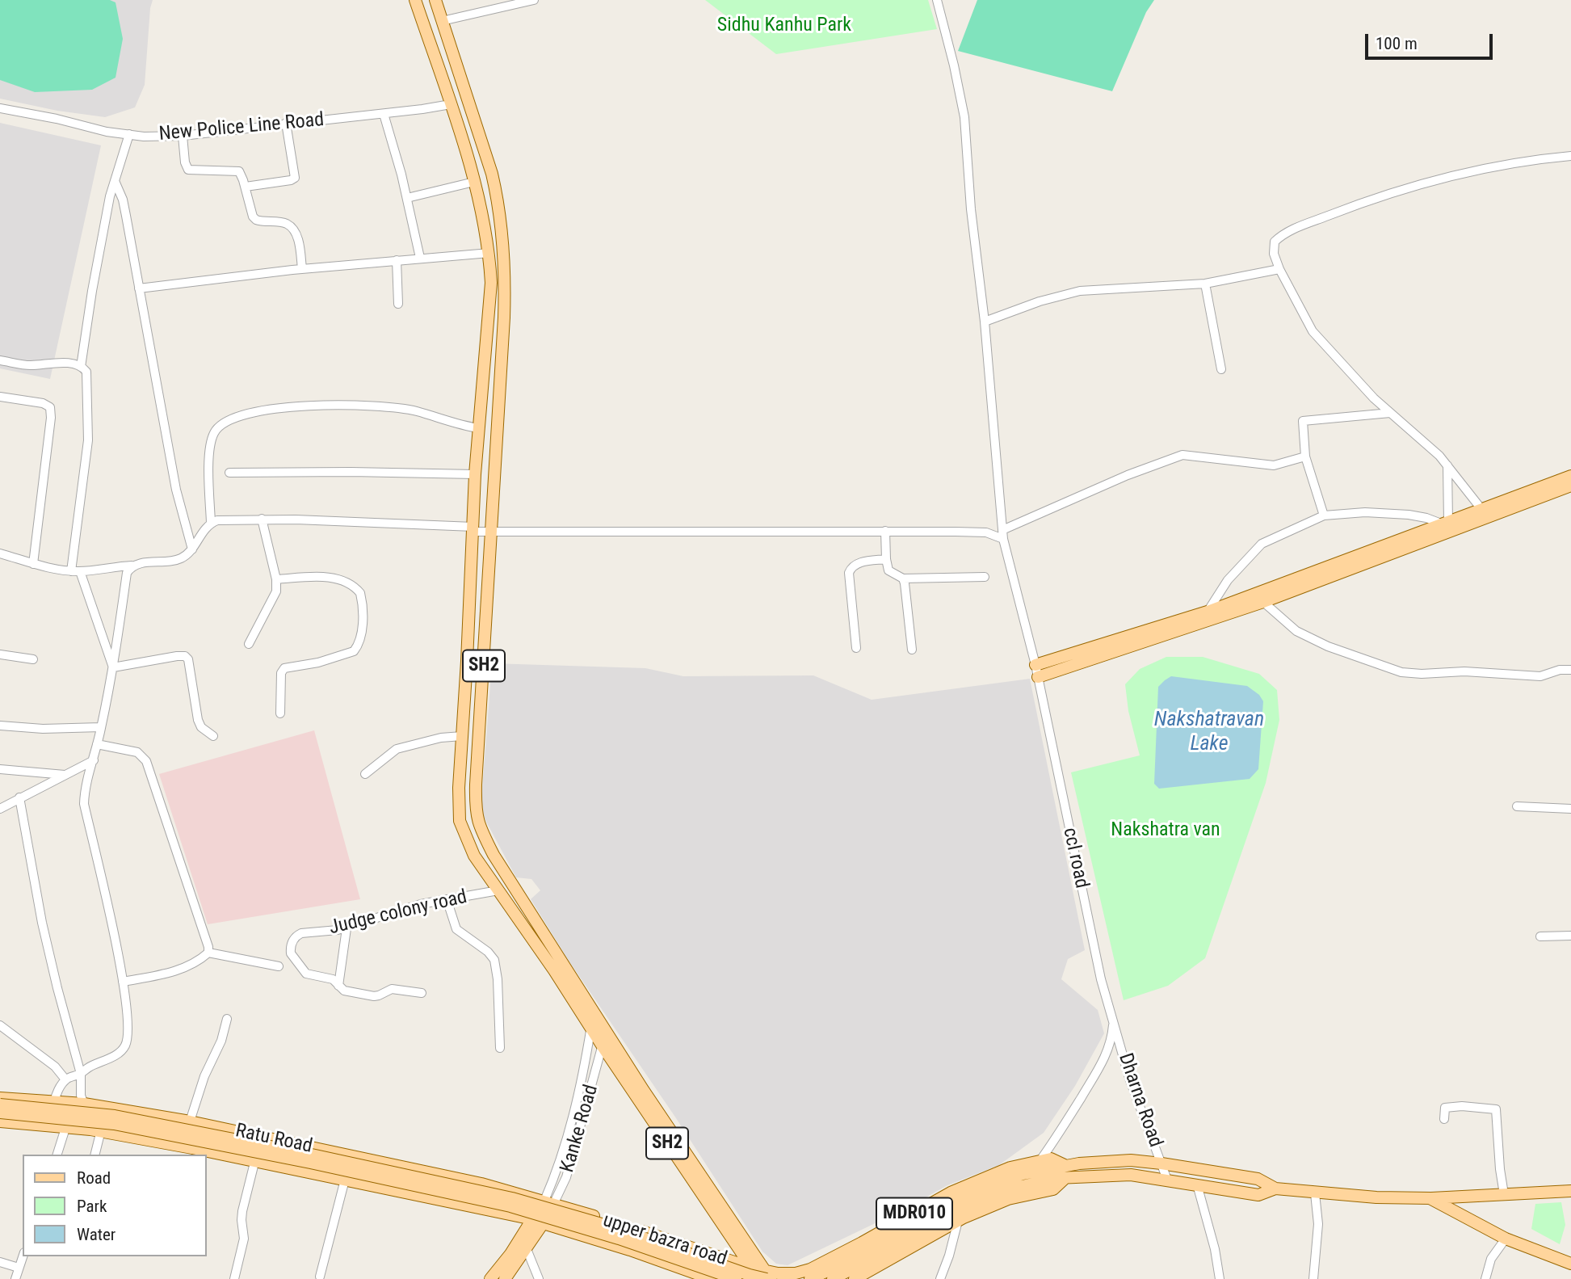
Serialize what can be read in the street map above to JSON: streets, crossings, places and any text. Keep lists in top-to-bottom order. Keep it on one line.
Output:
{"streets":{"main road":["SH2","Ratu Road","MDR010","upper bazra road"],"street":["New Police Line Road","ccl road","Judge colony road","Dharna Road","Kanke Road"]},"crossings":[["New Police Line Road","SH2"],["SH2","Judge colony road"],["SH2","Kanke Road"],["SH2","upper bazra road"],["ccl road","Dharna Road"],["ccl road","upper bazra road"],["Kanke Road","Ratu Road"],["Kanke Road","upper bazra road"],["Ratu Road","upper bazra road"]],"water":["Nakshatravan Lake"],"parks":["Sidhu Kanhu Park","Nakshatra van"],"legend":["Road","Park","Water"],"scale_bar":"100 m"}
